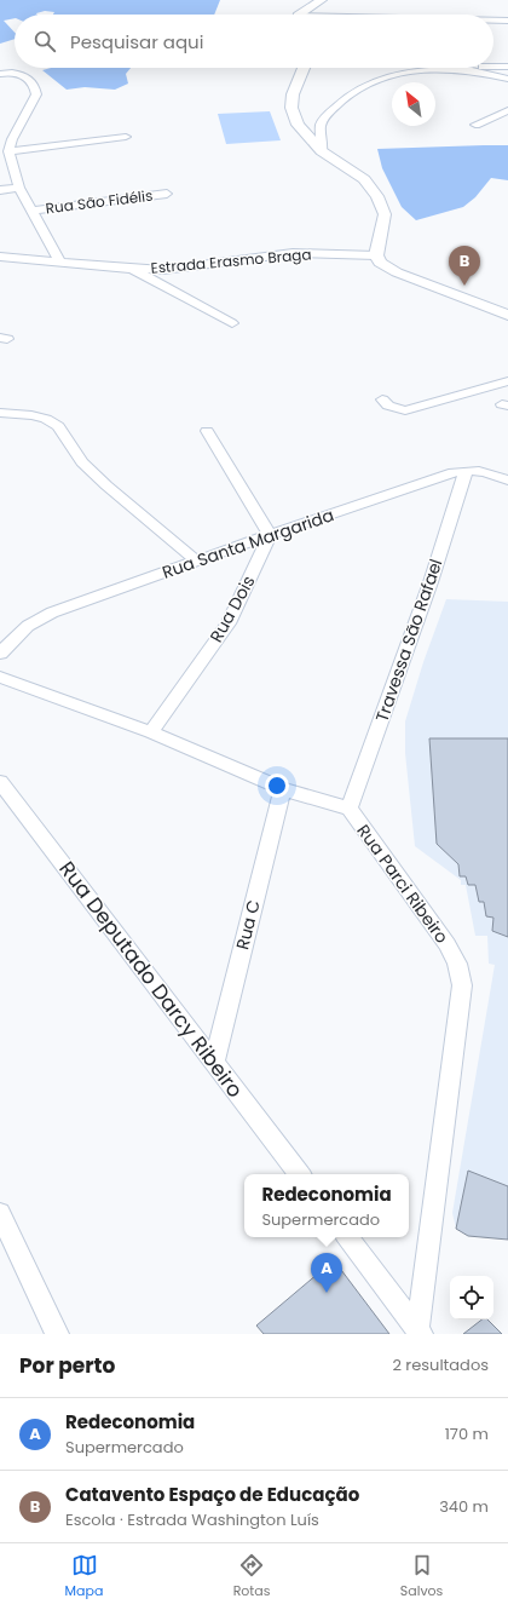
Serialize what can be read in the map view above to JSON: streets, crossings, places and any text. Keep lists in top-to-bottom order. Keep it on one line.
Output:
{"streets":{"street":["Rua São Fidélis","Estrada Erasmo Braga","Rua Santa Margarida","Rua Dois","Travessa São Rafael","Rua Parci Ribeiro","Rua C","Rua Deputado Darcy Ribeiro"]},"crossings":[["Rua Santa Margarida","Rua Dois"],["Rua Santa Margarida","Travessa São Rafael"],["Rua Dois","Rua Parci Ribeiro"],["Travessa São Rafael","Rua Parci Ribeiro"],["Rua Parci Ribeiro","Rua C"],["Rua C","Rua Deputado Darcy Ribeiro"]],"north":"top left","page":{"search":"Pesquisar aqui","pins":["B","A"],"popup":["Redeconomia","Supermercado"],"heading":["Por perto","2 resultados"],"list":[{"mark":"A","name":"Redeconomia","note":"Supermercado","value":"170 m"},{"mark":"B","name":"Catavento Espaço de Educação","note":"Escola · Estrada Washington Luís","value":"340 m"}],"nav":["Mapa","Rotas","Salvos"]}}
